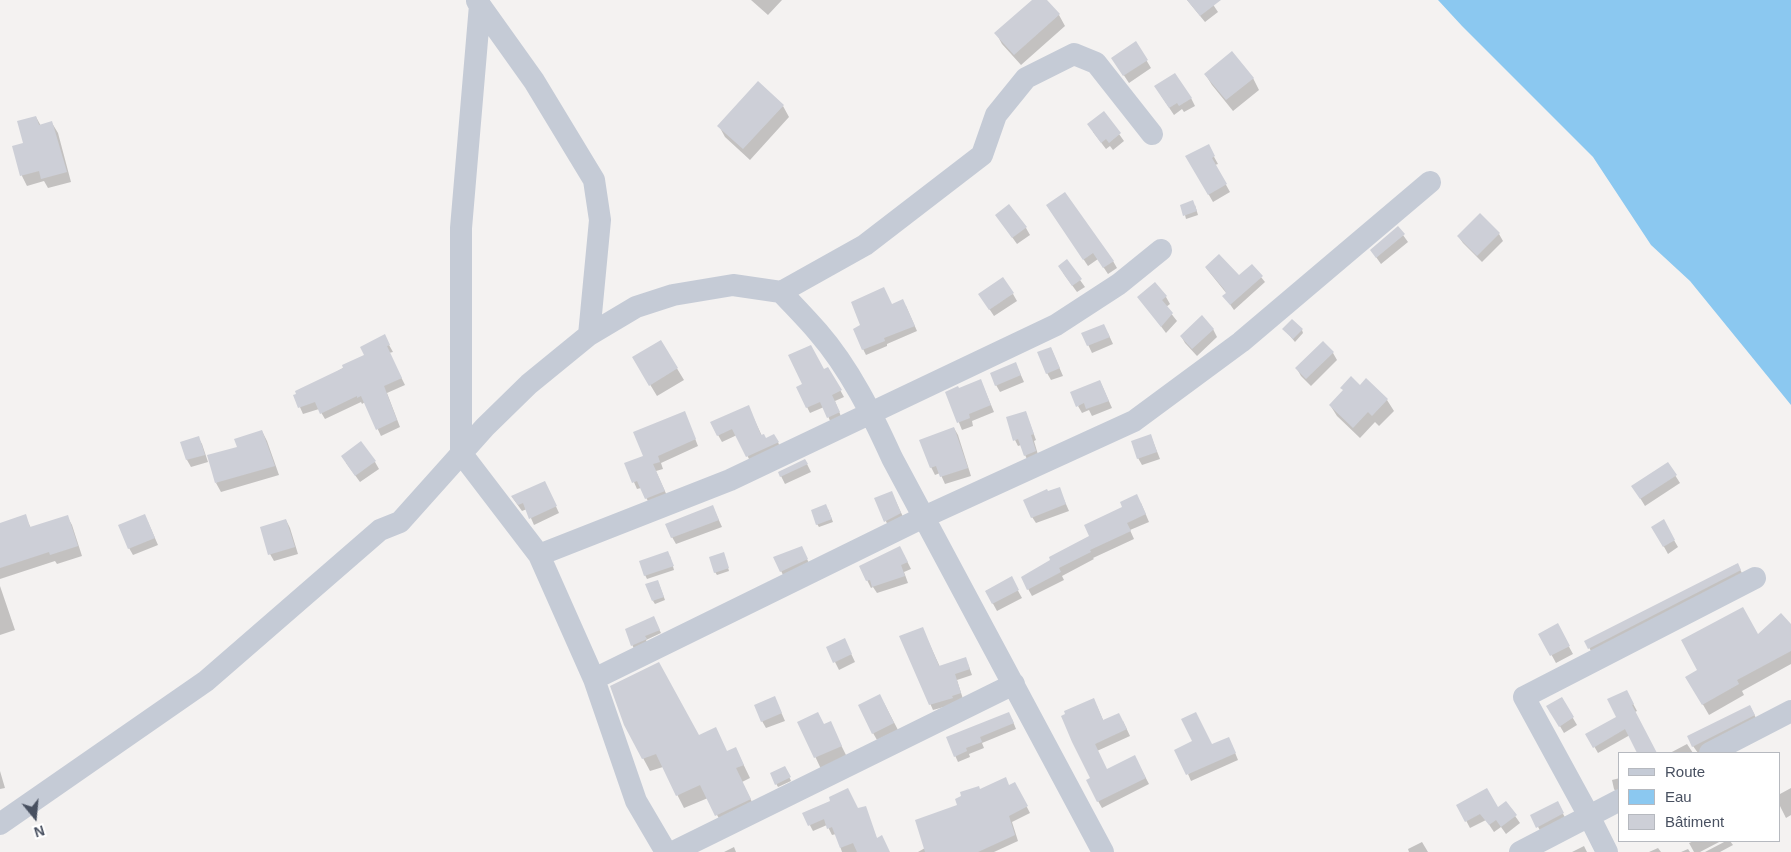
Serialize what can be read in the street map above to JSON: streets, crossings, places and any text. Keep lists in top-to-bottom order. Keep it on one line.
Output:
{"legend":["Route","Eau","Bâtiment"],"north":"bottom"}
